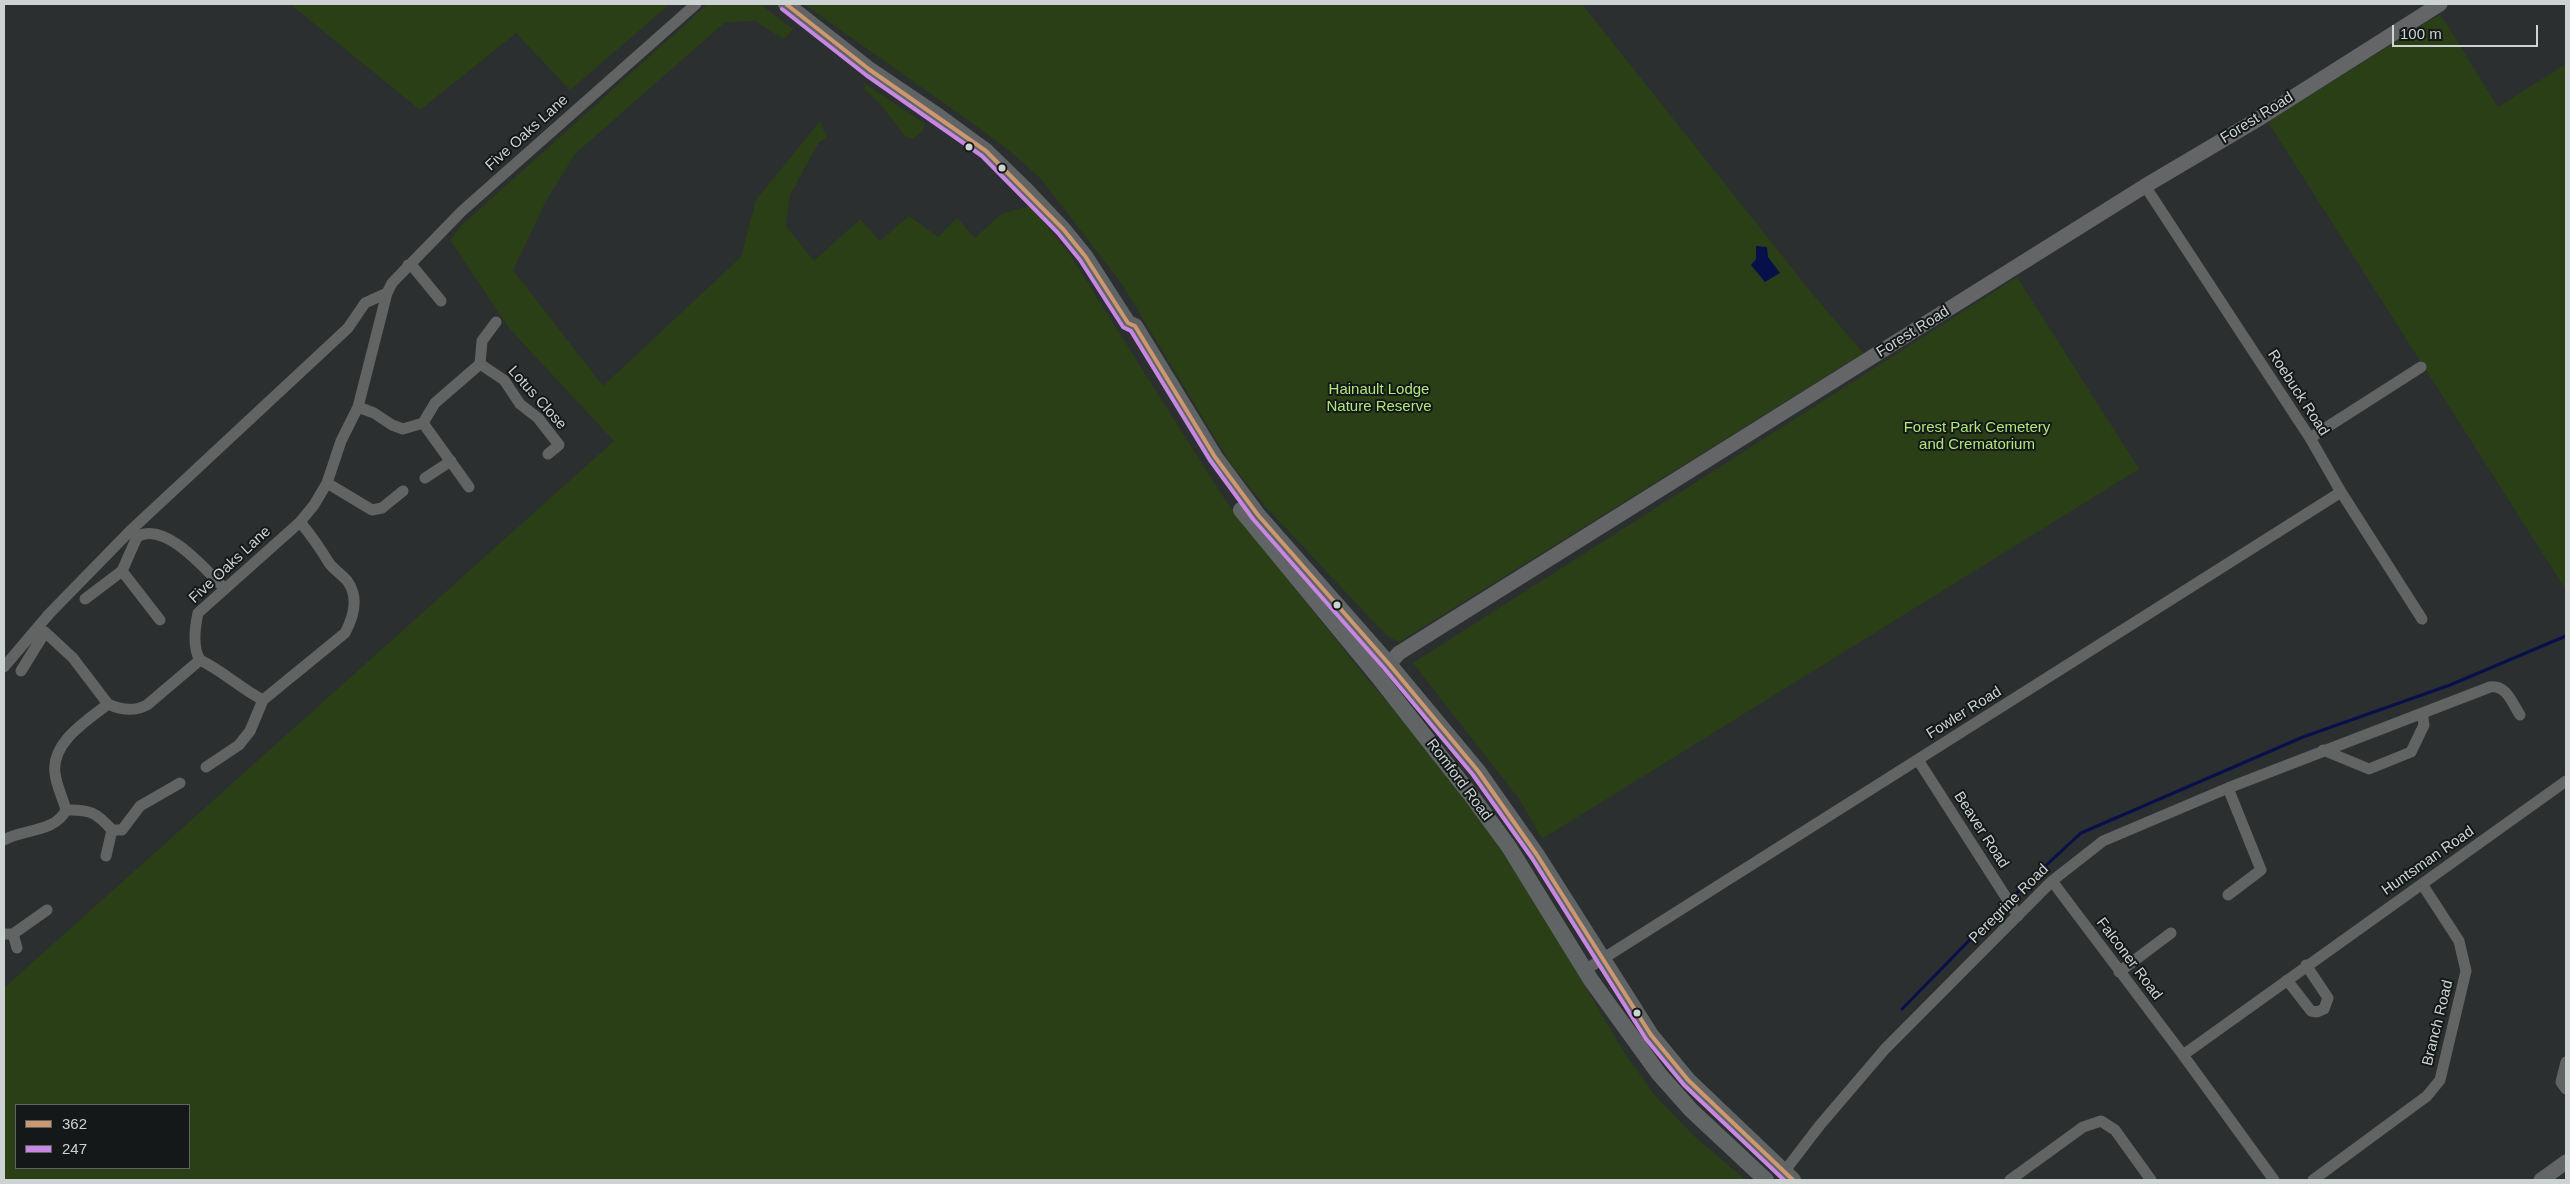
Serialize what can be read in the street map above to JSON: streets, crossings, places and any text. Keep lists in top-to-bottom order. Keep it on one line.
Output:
{"streets":{"main road":["Romford Road"],"street":["Forest Road","Five Oaks Lane","Roebuck Road","Lotus Close","Fowler Road","Beaver Road","Huntsman Road","Peregrine Road","Falconer Road","Branch Road"]},"crossings":[["Forest Road","Roebuck Road"],["Forest Road","Romford Road"],["Roebuck Road","Fowler Road"],["Fowler Road","Romford Road"],["Fowler Road","Beaver Road"],["Romford Road","Peregrine Road"],["Beaver Road","Peregrine Road"],["Huntsman Road","Falconer Road"],["Huntsman Road","Branch Road"],["Peregrine Road","Falconer Road"]],"parks":["Hainault Lodge Nature Reserve","Forest Park Cemetery and Crematorium"],"lines":["transit line 362","transit line 247"],"legend":["362","247"],"scale_bar":"100 m"}
